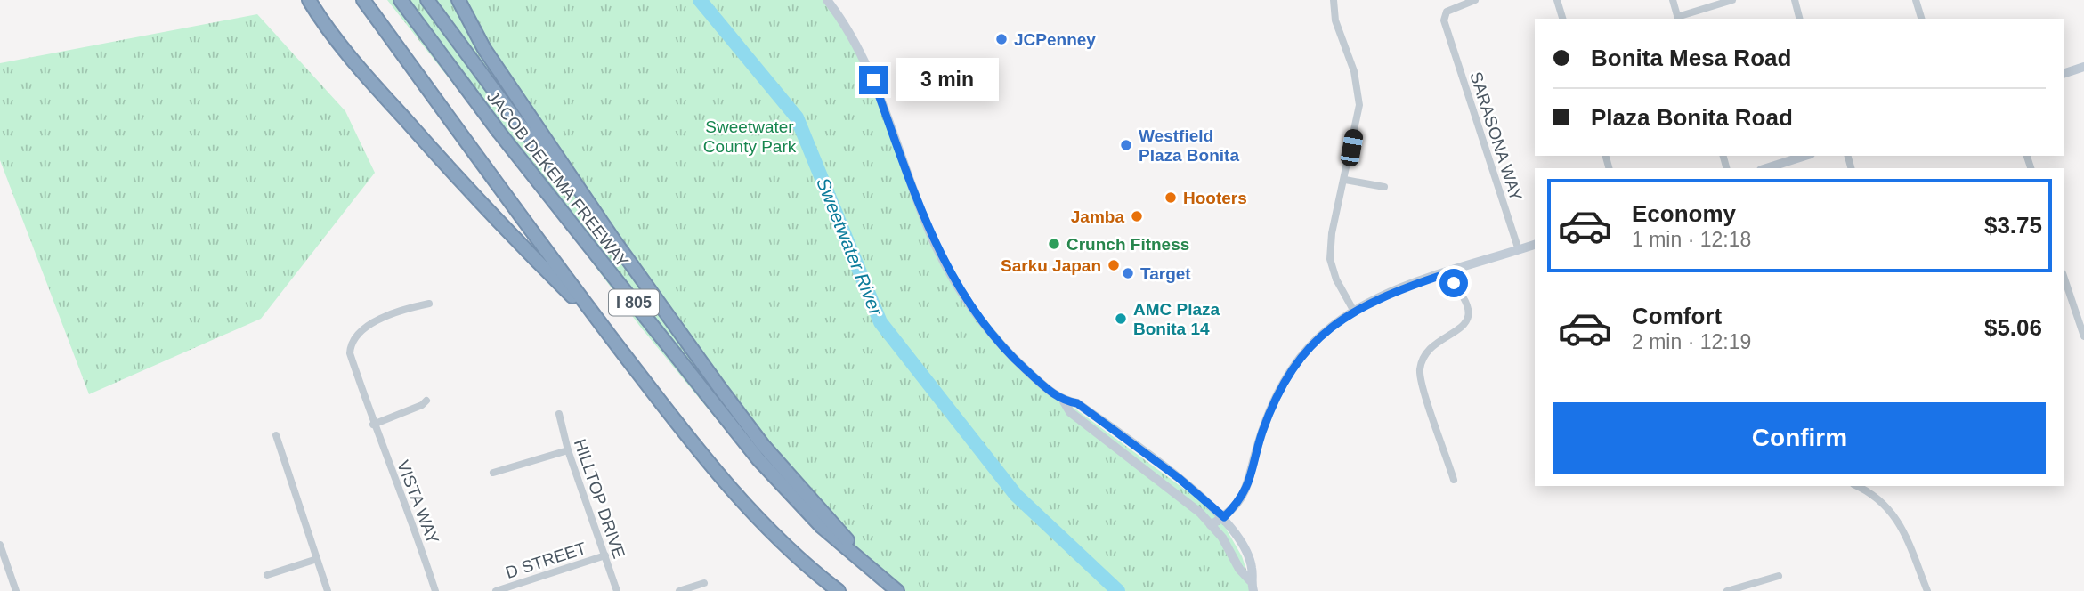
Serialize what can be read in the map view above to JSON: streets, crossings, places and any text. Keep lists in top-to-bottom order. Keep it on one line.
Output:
{"streets":{"highway":["JACOB DEKEMA FREEWAY","I 805"],"street":["SARASONA WAY","HILLTOP DRIVE","VISTA WAY","D STREET"]},"crossings":[["HILLTOP DRIVE","D STREET"]],"water":["Sweetwater River"],"parks":["Sweetwater County Park"],"places":["JCPenney","Westfield Plaza Bonita","Hooters","Jamba","Crunch Fitness","Sarku Japan","Target","AMC Plaza Bonita 14"],"page":{"banner":["Bonita Mesa Road","Plaza Bonita Road"],"bubble":"3 min","list":[{"name":"Economy","note":"1 min · 12:18","value":"$3.75"},{"name":"Comfort","note":"2 min · 12:19","value":"$5.06"}],"buttons":"Confirm"}}
